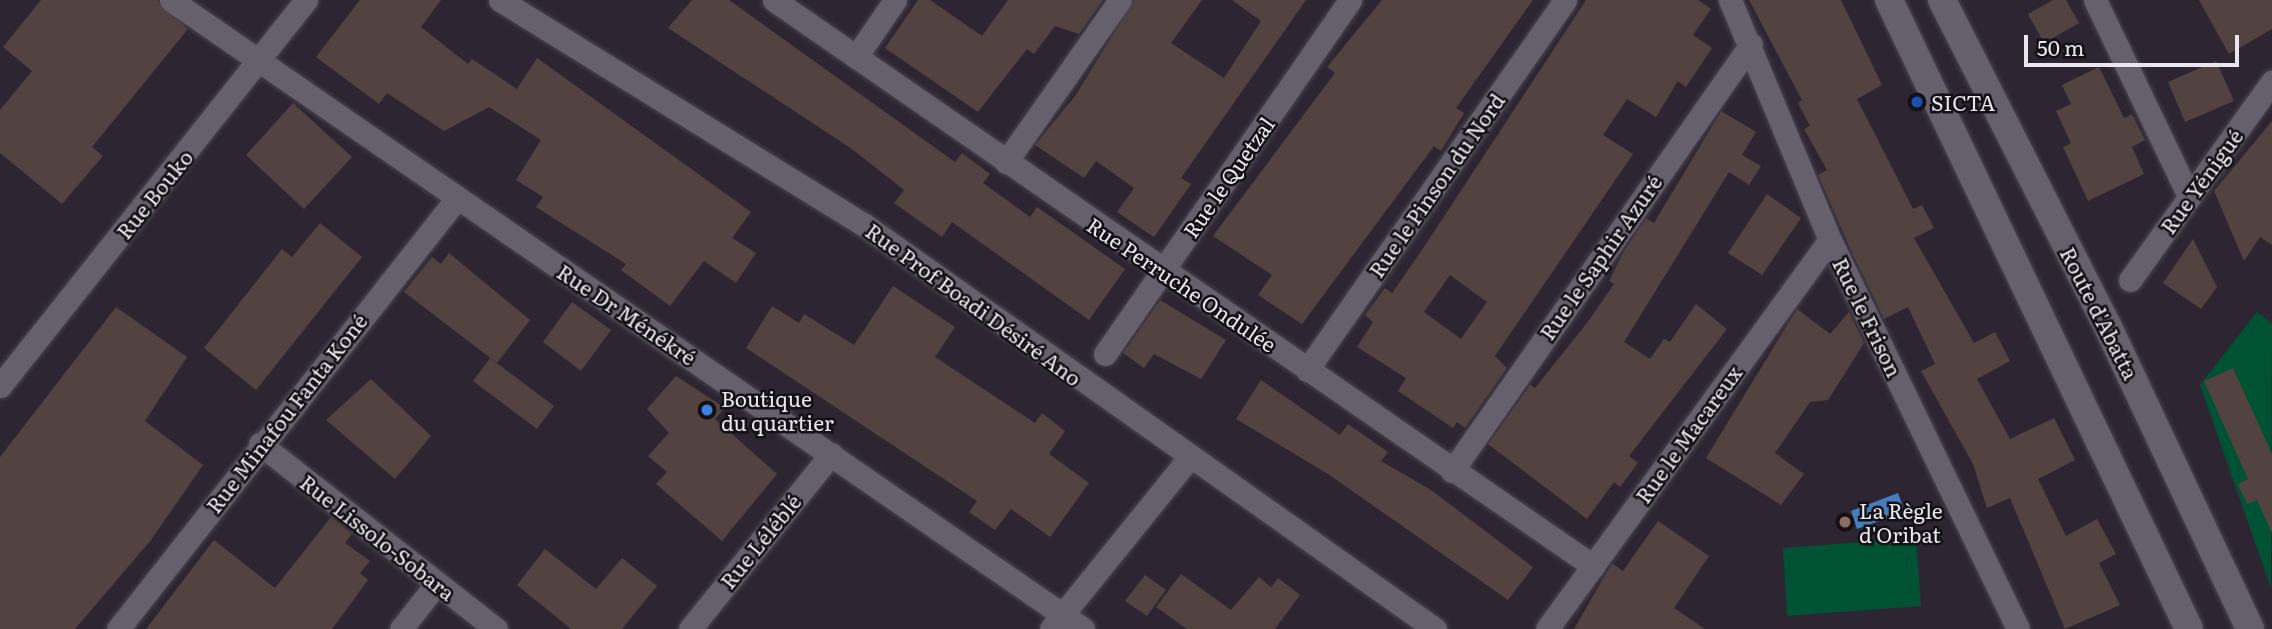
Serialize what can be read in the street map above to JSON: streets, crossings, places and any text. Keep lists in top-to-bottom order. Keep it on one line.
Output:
{"streets":{"street":["Rue le Quetzal","Rue Yénigué","Rue le Pinson du Nord","Rue Bouko","Rue le Saphir Azuré","Rue Perruche Ondulée","Rue Prof Boadi Désiré Ano","Route d'Abatta","Rue Dr Ménékré","Rue le Frison","Rue Minafou Fanta Koné","Rue le Macareux","Rue Lissolo-Sobara","Rue Léléblé"]},"crossings":[["Rue le Quetzal","Rue Perruche Ondulée"],["Rue le Pinson du Nord","Rue Perruche Ondulée"],["Rue Bouko","Rue Dr Ménékré"],["Rue le Saphir Azuré","Rue Perruche Ondulée"],["Rue le Saphir Azuré","Rue le Frison"],["Rue Perruche Ondulée","Rue le Macareux"],["Rue Dr Ménékré","Rue Minafou Fanta Koné"],["Rue Dr Ménékré","Rue Léléblé"],["Rue le Frison","Rue le Macareux"],["Rue Minafou Fanta Koné","Rue Lissolo-Sobara"]],"places":["SICTA","Boutique du quartier","La Règle d'Oribat"],"scale_bar":"50 m"}
